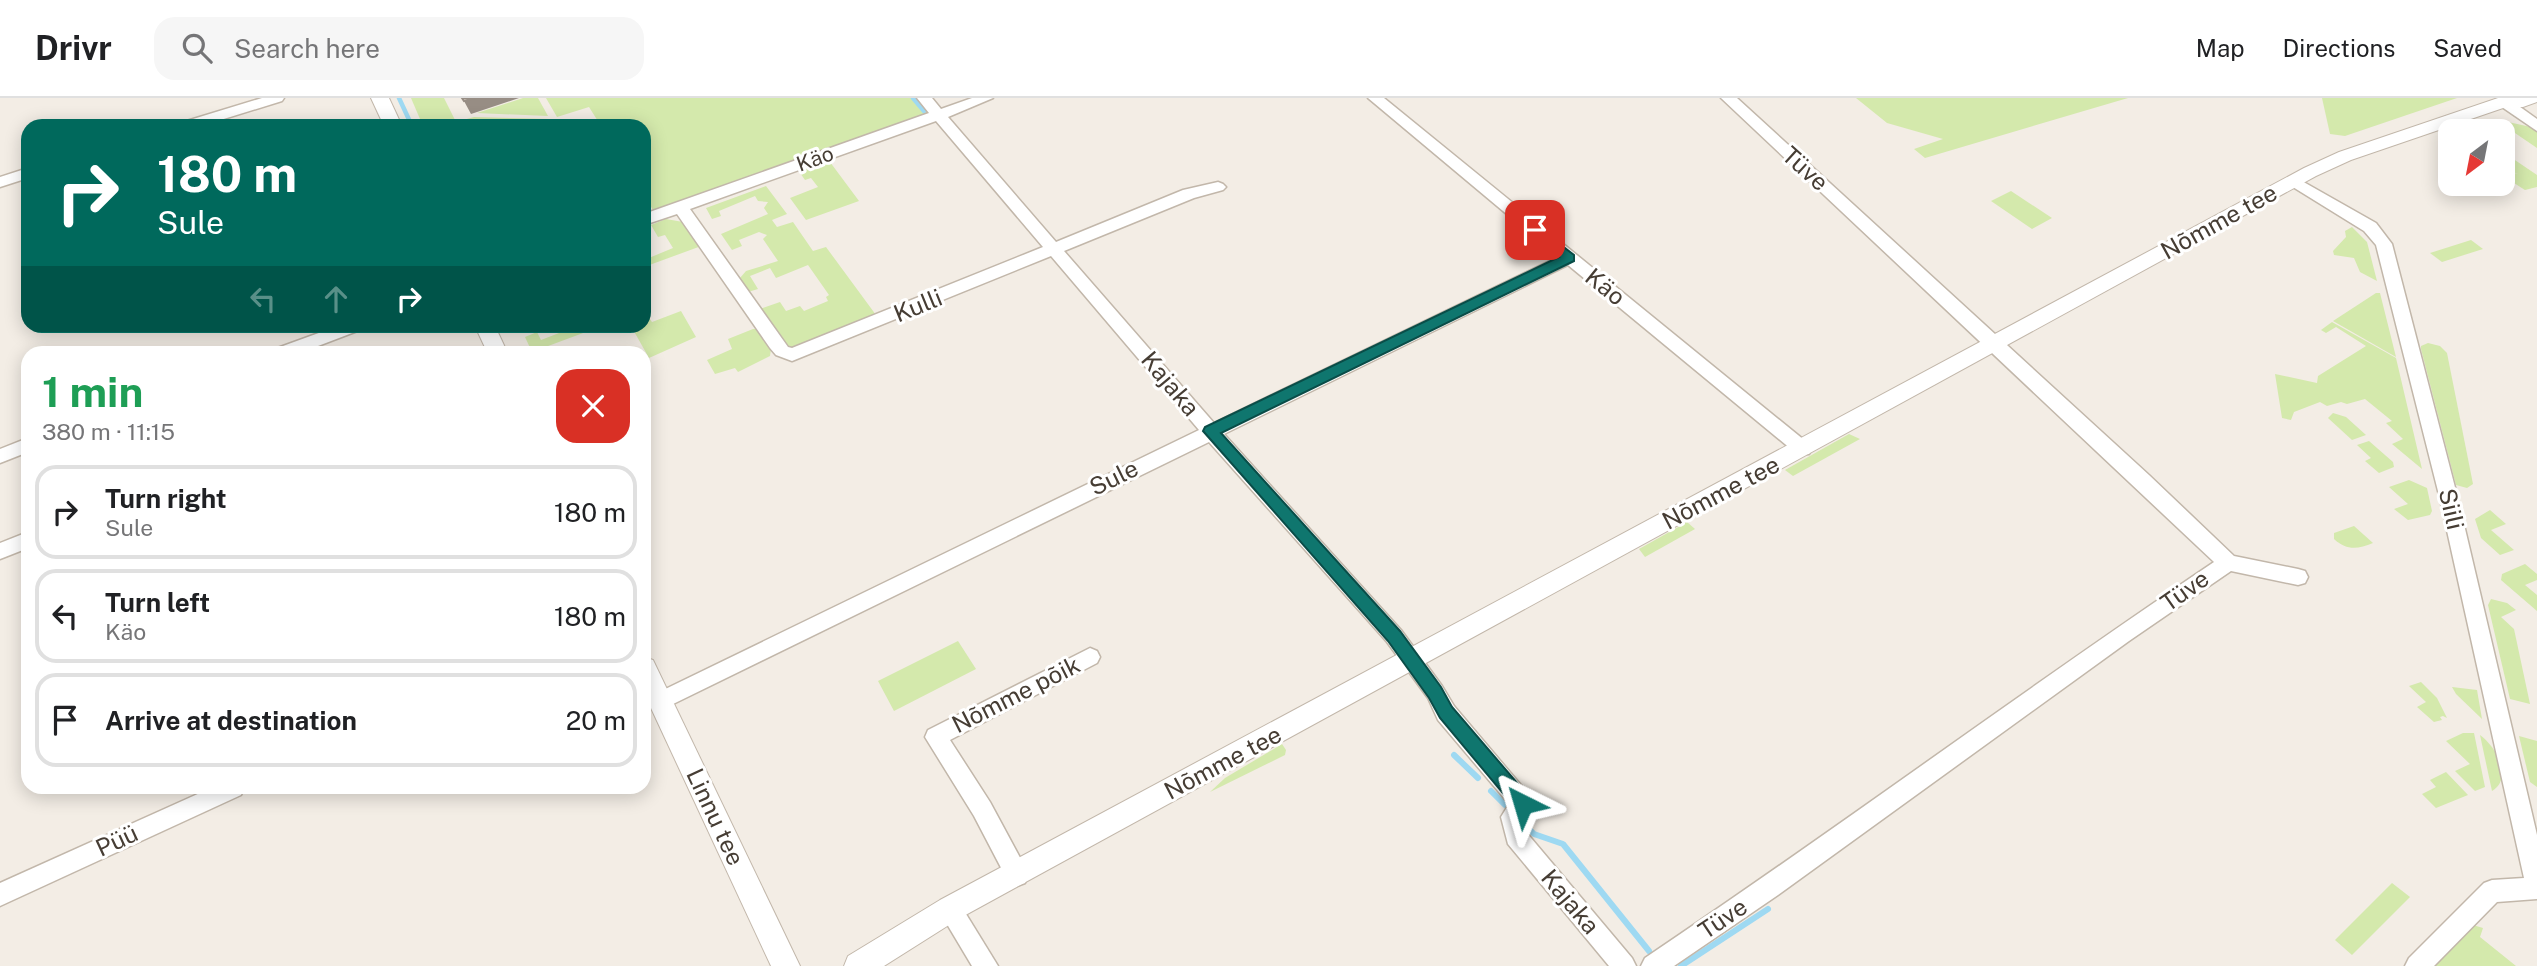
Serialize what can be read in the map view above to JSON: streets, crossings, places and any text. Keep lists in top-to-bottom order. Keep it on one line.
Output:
{"streets":{"street":["Käo","Tüve","Nõmme tee","Kulli","Kajaka","Sule","Siili","Nõmme põik","Linnu tee","Püü"]},"crossings":[["Käo","Nõmme tee"],["Käo","Kulli"],["Käo","Kajaka"],["Käo","Sule"],["Tüve","Nõmme tee"],["Nõmme tee","Kajaka"],["Nõmme tee","Siili"],["Nõmme tee","Nõmme põik"],["Kulli","Kajaka"],["Kajaka","Sule"],["Sule","Linnu tee"]],"north":"bottom left","page":{"header":"Drivr","search":"Search here","nav":["Map","Directions","Saved"],"turn":["180 m","Sule"],"heading":["1 min","380 m · 11:15"],"list":[{"name":"Turn right","note":"Sule","value":"180 m"},{"name":"Turn left","note":"Käo","value":"180 m"},{"name":"Arrive at destination","value":"20 m"}]}}
